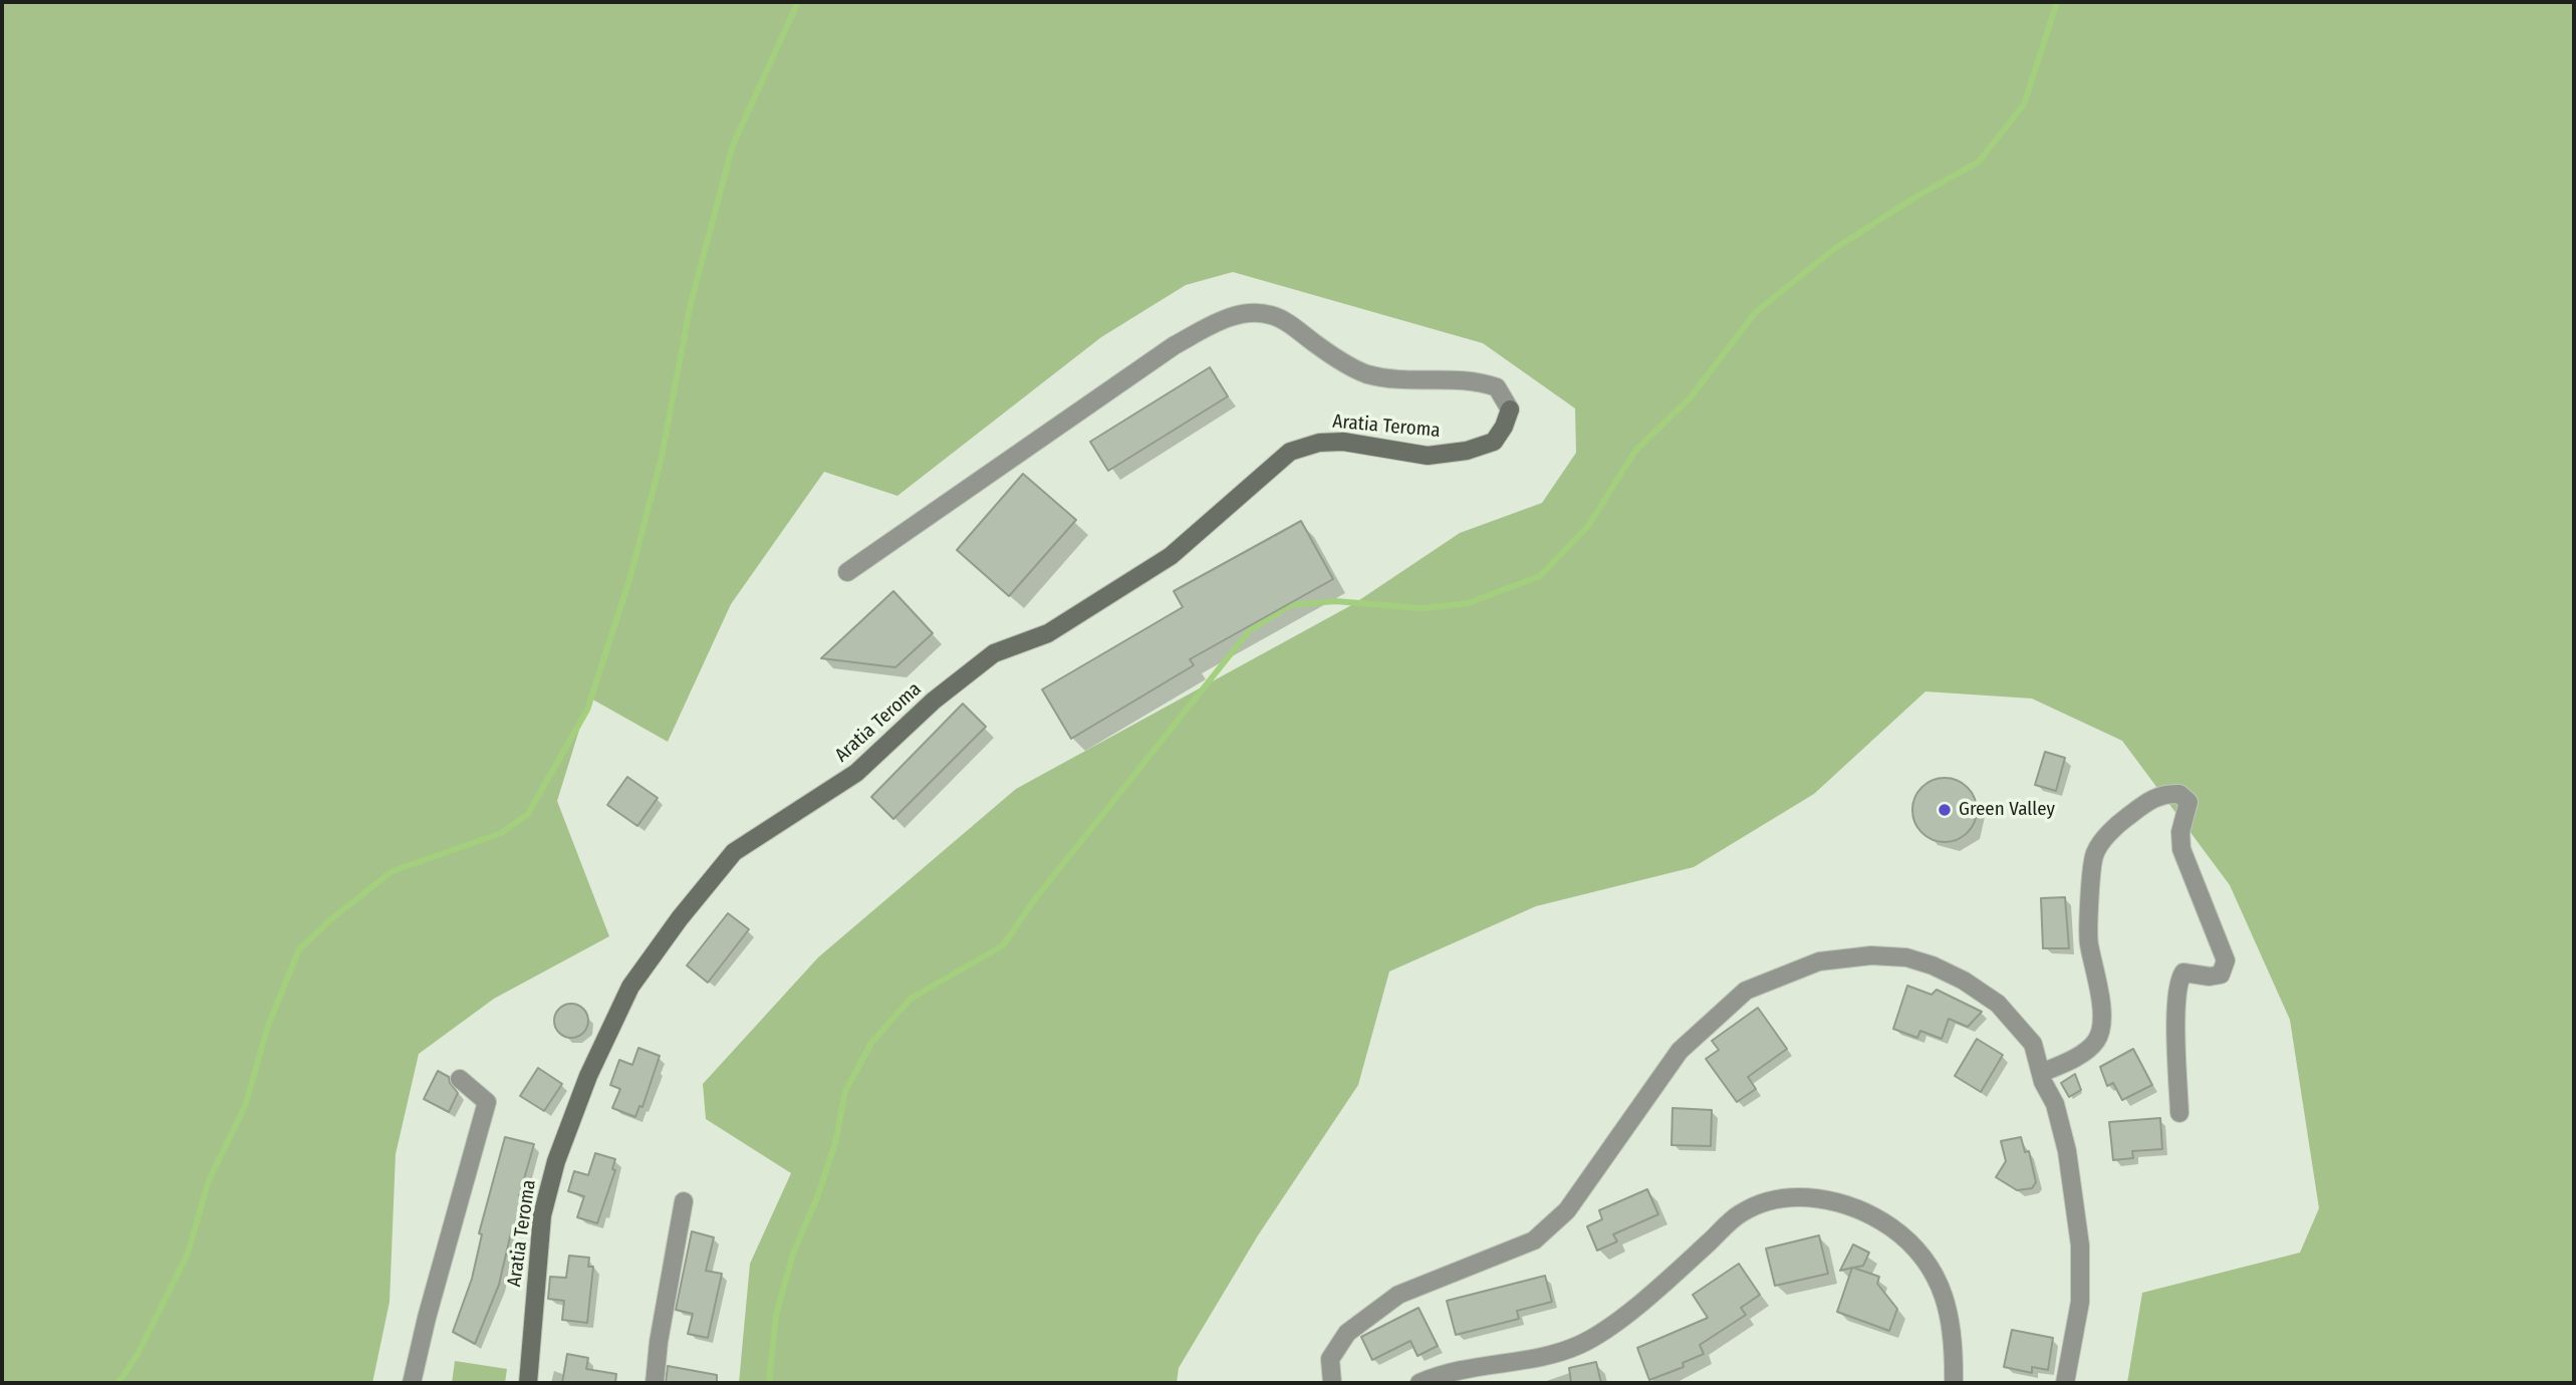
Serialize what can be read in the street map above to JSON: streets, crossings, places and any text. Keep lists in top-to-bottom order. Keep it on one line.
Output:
{"streets":{"main road":["Aratia Teroma"]},"places":["Green Valley"]}
